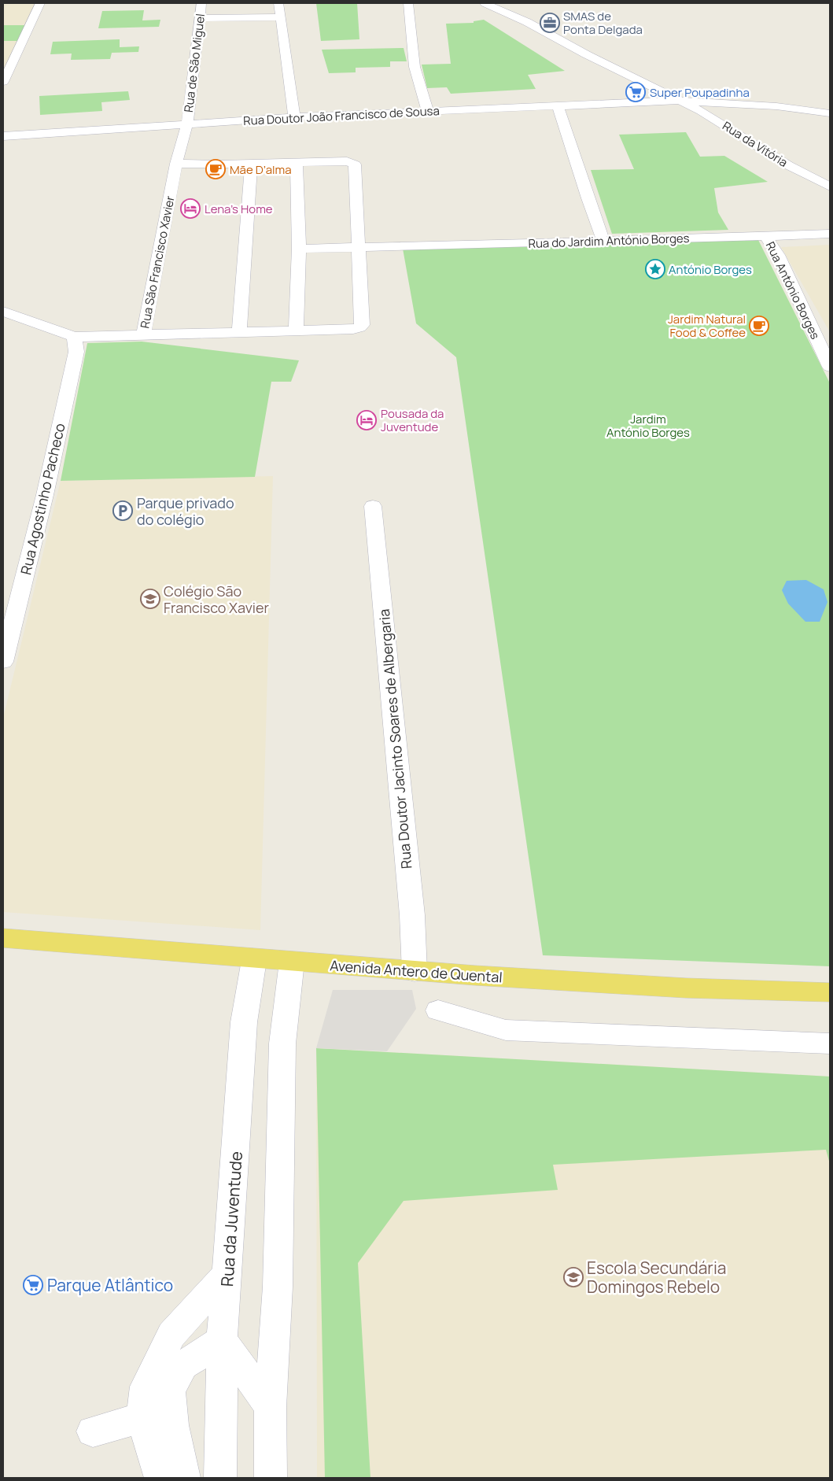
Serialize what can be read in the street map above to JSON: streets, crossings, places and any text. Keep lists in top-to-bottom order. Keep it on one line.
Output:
{"streets":{"main road":["Avenida Antero de Quental"],"street":["Rua de São Miguel","Rua Doutor João Francisco de Sousa","Rua da Vitória","Rua do Jardim António Borges","Rua São Francisco Xavier","Rua António Borges","Rua Agostinho Pacheco","Rua Doutor Jacinto Soares de Albergaria","Rua da Juventude"]},"crossings":[["Rua de São Miguel","Rua Doutor João Francisco de Sousa"],["Rua de São Miguel","Rua São Francisco Xavier"],["Rua Doutor João Francisco de Sousa","Rua da Vitória"],["Rua Doutor João Francisco de Sousa","Rua São Francisco Xavier"],["Rua do Jardim António Borges","Rua António Borges"],["Rua São Francisco Xavier","Rua Agostinho Pacheco"],["Rua Doutor Jacinto Soares de Albergaria","Avenida Antero de Quental"],["Avenida Antero de Quental","Rua da Juventude"]],"parks":["Jardim António Borges"],"places":{"office":["SMAS de Ponta Delgada"],"supermarket":["Super Poupadinha","Parque Atlântico"],"cafe":["Mãe D’alma","Jardim Natural Food & Coffee"],"hotel":["Lena's Home","Pousada da Juventude"],"place":["António Borges"],"parking":["Parque privado do colégio"],"school or university":["Colégio São Francisco Xavier","Escola Secundária Domingos Rebelo"]}}
